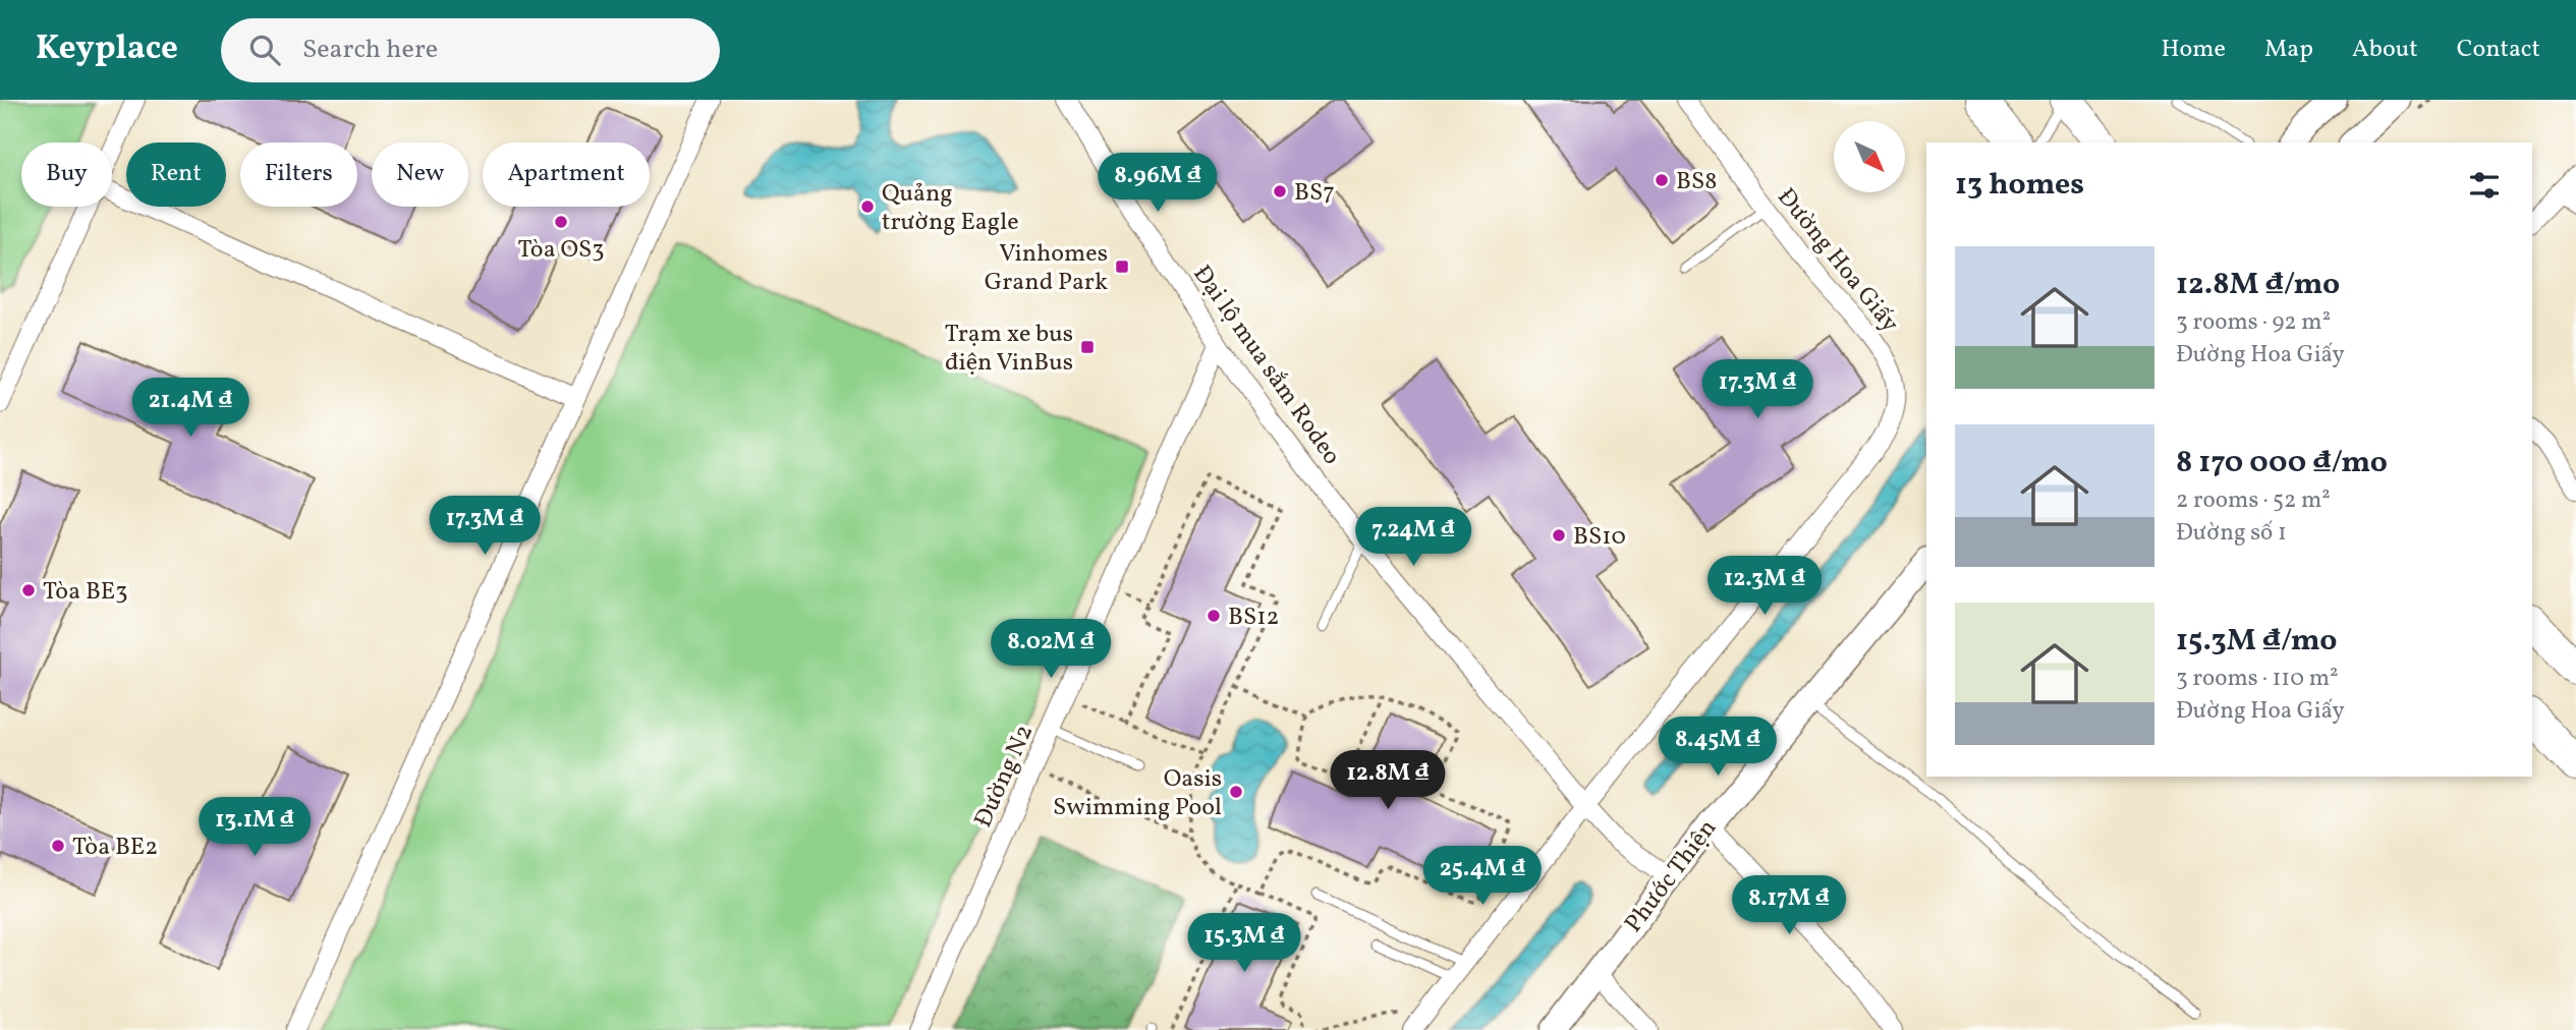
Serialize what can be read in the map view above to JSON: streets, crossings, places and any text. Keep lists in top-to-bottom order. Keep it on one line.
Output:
{"streets":{"street":["Đường Hoa Giấy","Đại lộ mua sắm Rodeo","Đường N2","Phước Thiện"]},"crossings":[["Đường Hoa Giấy","Đại lộ mua sắm Rodeo"],["Đại lộ mua sắm Rodeo","Đường N2"],["Đại lộ mua sắm Rodeo","Phước Thiện"]],"places":{"other":["BS8","BS7","Quảng trường Eagle","Tòa OS3","BS10","Tòa BE3","BS12","Oasis Swimming Pool","Tòa BE2"],"transit":["Vinhomes Grand Park","Trạm xe bus điện VinBus"]},"north":"bottom right","page":{"header":"Keyplace","search":"Search here","nav":["Home","Map","About","Contact"],"chip":["Buy","Rent","Filters","New","Apartment"],"heading":"13 homes","price":["8.96M ₫","17.3M ₫","21.4M ₫","17.3M ₫","7.24M ₫","12.3M ₫","8.02M ₫","8.45M ₫","12.8M ₫","13.1M ₫","25.4M ₫","8.17M ₫","15.3M ₫"],"list":[{"name":"12.8M ₫/mo","note":"3 rooms · 92 m² · Đường Hoa Giấy"},{"name":"8 170 000 ₫/mo","note":"2 rooms · 52 m² · Đường số 1"},{"name":"15.3M ₫/mo","note":"3 rooms · 110 m² · Đường Hoa Giấy"}]}}
